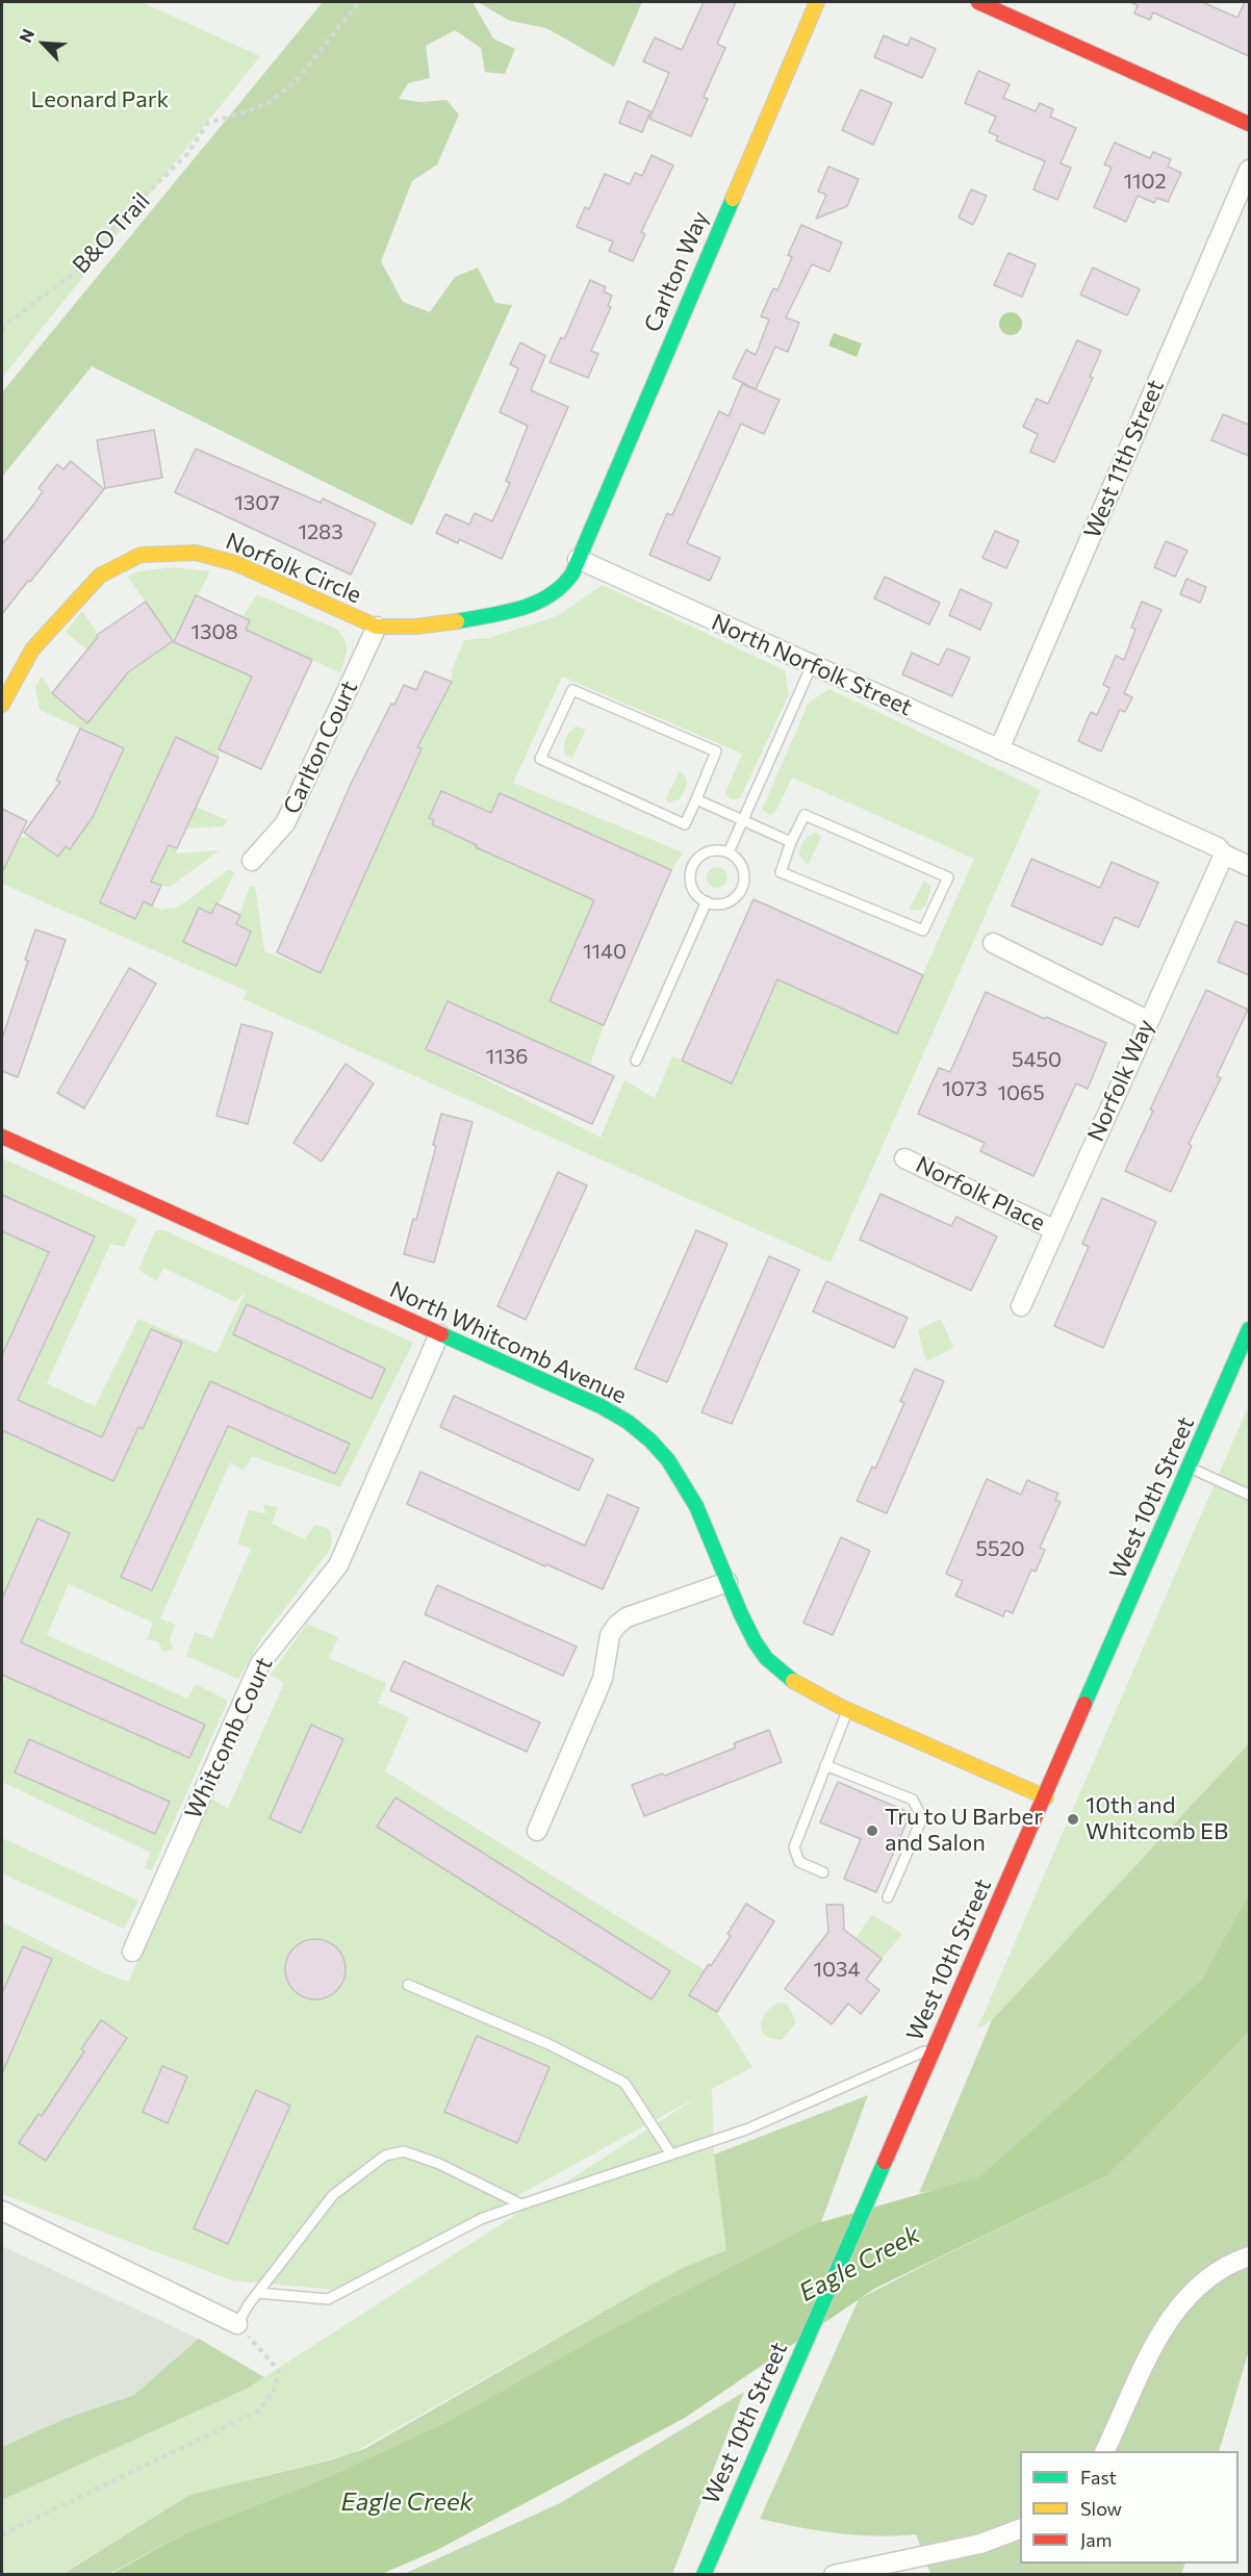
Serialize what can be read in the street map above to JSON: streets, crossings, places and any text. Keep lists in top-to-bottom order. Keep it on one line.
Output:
{"streets":{"street":["Carlton Way","West 11th Street","Norfolk Circle","North Norfolk Street","Carlton Court","Norfolk Way","Norfolk Place","North Whitcomb Avenue","West 10th Street","Whitcomb Court"],"path":["B&O Trail"]},"crossings":[["Carlton Way","North Norfolk Street"],["West 11th Street","North Norfolk Street"],["Norfolk Circle","Carlton Court"],["North Norfolk Street","Norfolk Way"],["Norfolk Way","Norfolk Place"],["North Whitcomb Avenue","West 10th Street"],["North Whitcomb Avenue","Whitcomb Court"]],"water":["Eagle Creek"],"parks":["Leonard Park"],"places":["10th and Whitcomb EB","Tru to U Barber and Salon"],"house_numbers":["1102","1307","1283","1308","1140","1136","5450","1073","1065","5520","1034"],"legend":["Fast","Slow","Jam"],"north":"top left"}
